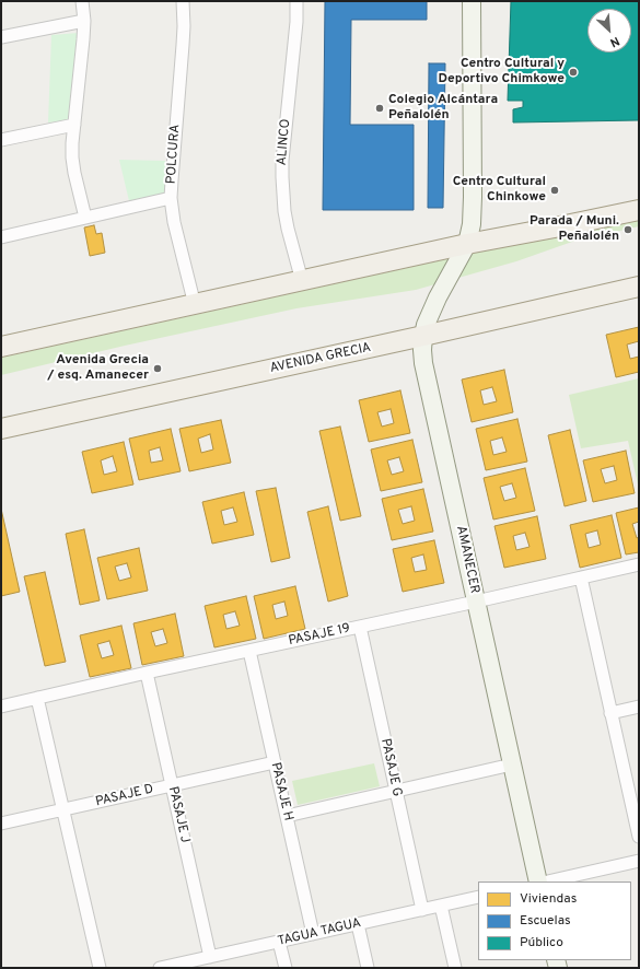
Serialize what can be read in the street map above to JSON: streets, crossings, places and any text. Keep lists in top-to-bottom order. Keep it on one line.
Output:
{"streets":{"main road":["AVENIDA GRECIA"],"street":["ALINCO","POLCURA","AMANECER","PASAJE 19","PASAJE G","PASAJE H","PASAJE D","PASAJE J","TAGUA TAGUA"]},"crossings":[["AVENIDA GRECIA","AMANECER"],["AMANECER","PASAJE 19"],["PASAJE 19","PASAJE G"],["PASAJE 19","PASAJE H"],["PASAJE 19","PASAJE J"],["PASAJE G","TAGUA TAGUA"],["PASAJE H","PASAJE D"],["PASAJE H","TAGUA TAGUA"],["PASAJE D","PASAJE J"],["PASAJE J","TAGUA TAGUA"]],"places":["Centro Cultural y Deportivo Chimkowe","Colegio Alcántara Peñalolén","Centro Cultural Chinkowe","Parada / Muni. Peñalolén","Avenida Grecia / esq. Amanecer"],"legend":["Viviendas","Escuelas","Público"],"north":"bottom right"}
